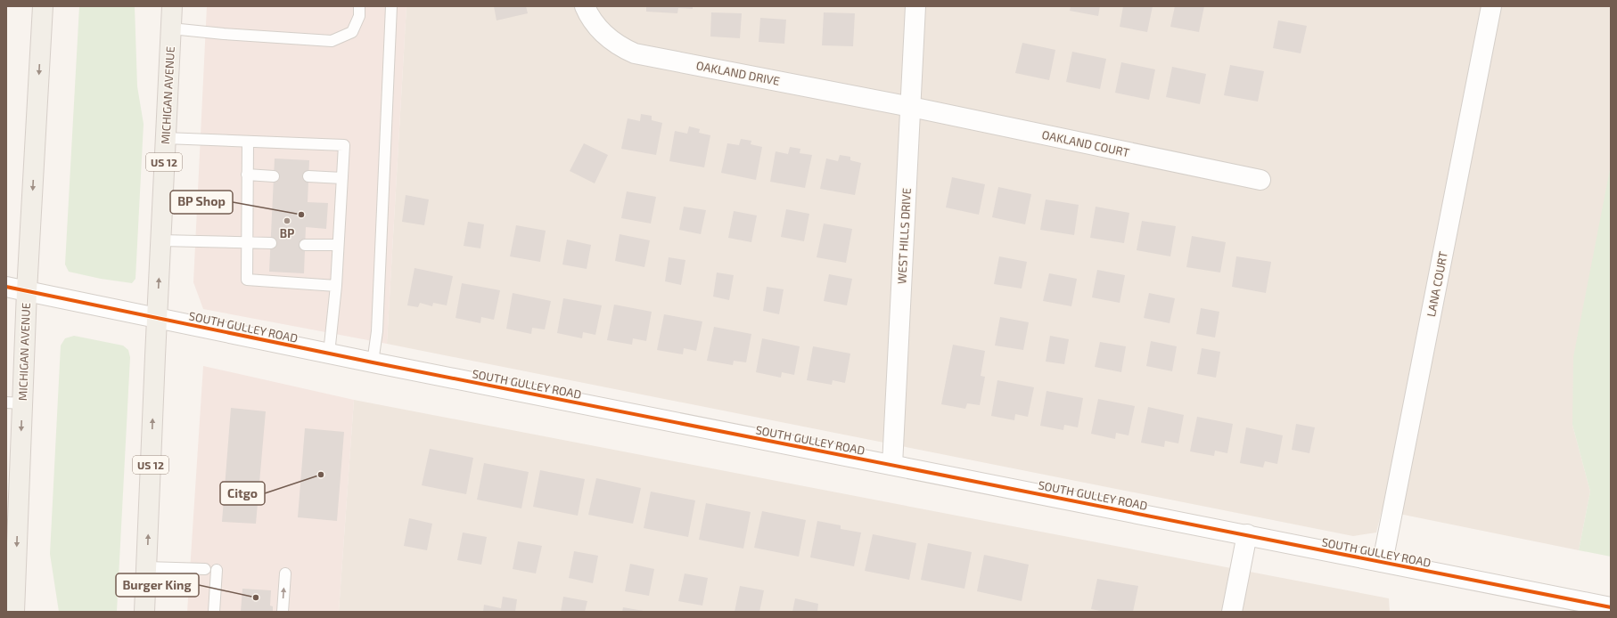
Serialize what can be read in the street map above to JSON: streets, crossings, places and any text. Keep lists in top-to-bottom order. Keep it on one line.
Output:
{"streets":{"main road":["MICHIGAN AVENUE","US 12"],"street":["OAKLAND DRIVE","OAKLAND COURT","WEST HILLS DRIVE","LANA COURT","SOUTH GULLEY ROAD"]},"crossings":[["OAKLAND DRIVE","OAKLAND COURT"],["OAKLAND DRIVE","WEST HILLS DRIVE"],["MICHIGAN AVENUE","SOUTH GULLEY ROAD"],["OAKLAND COURT","WEST HILLS DRIVE"],["WEST HILLS DRIVE","SOUTH GULLEY ROAD"],["LANA COURT","SOUTH GULLEY ROAD"]],"places":["BP Shop","BP","Citgo","Burger King"]}
